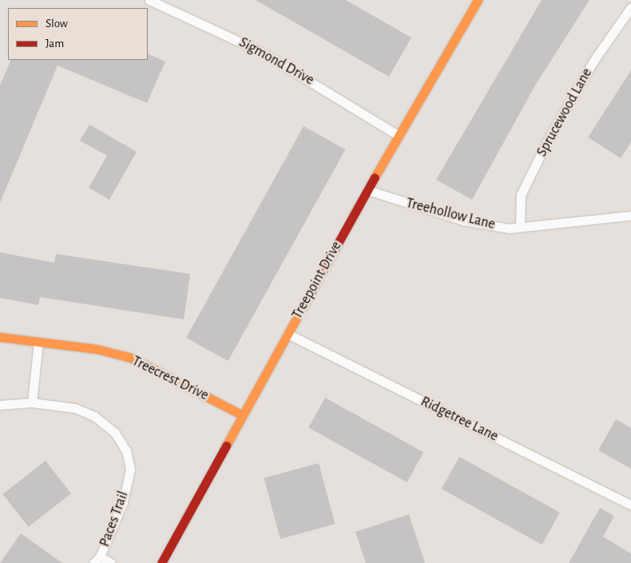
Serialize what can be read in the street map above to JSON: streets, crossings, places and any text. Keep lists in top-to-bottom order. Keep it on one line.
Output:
{"streets":{"street":["Treepoint Drive","Treecrest Drive"],"lane":["Sigmond Drive","Sprucewood Lane","Treehollow Lane","Ridgetree Lane","Paces Trail"]},"crossings":[["Sigmond Drive","Treepoint Drive"],["Sprucewood Lane","Treehollow Lane"],["Treehollow Lane","Treepoint Drive"],["Treepoint Drive","Treecrest Drive"],["Treepoint Drive","Ridgetree Lane"]],"legend":["Slow","Jam"]}
